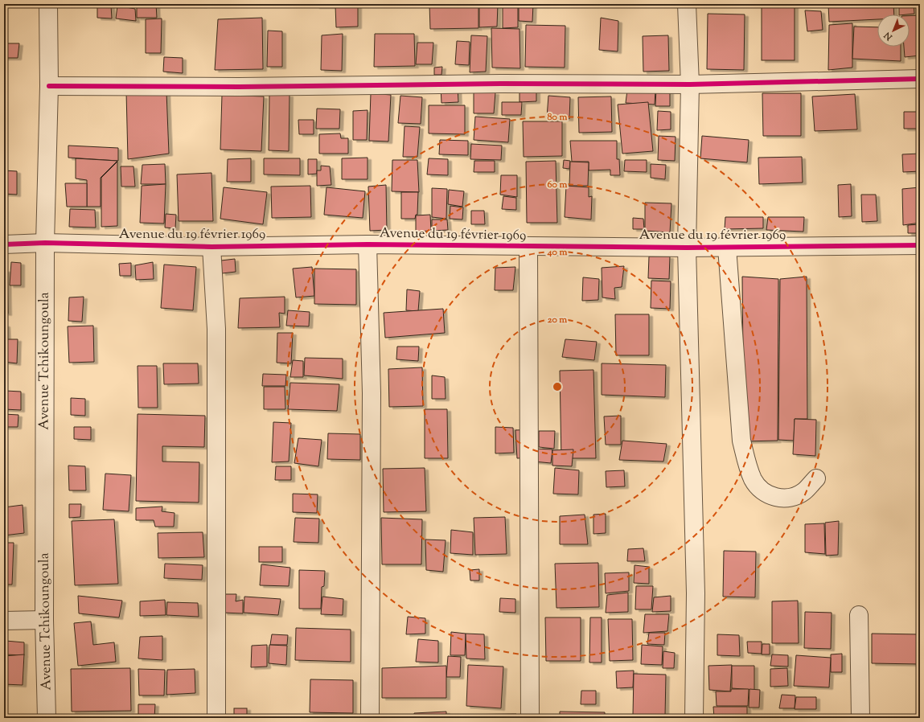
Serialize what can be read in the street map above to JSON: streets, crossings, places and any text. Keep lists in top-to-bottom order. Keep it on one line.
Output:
{"streets":{"street":["Avenue du 19 février 1969","Avenue Tchikoungoula"]},"crossings":[["Avenue du 19 février 1969","Avenue Tchikoungoula"]],"north":"bottom left","rings":["80 m","60 m","40 m","20 m"]}
